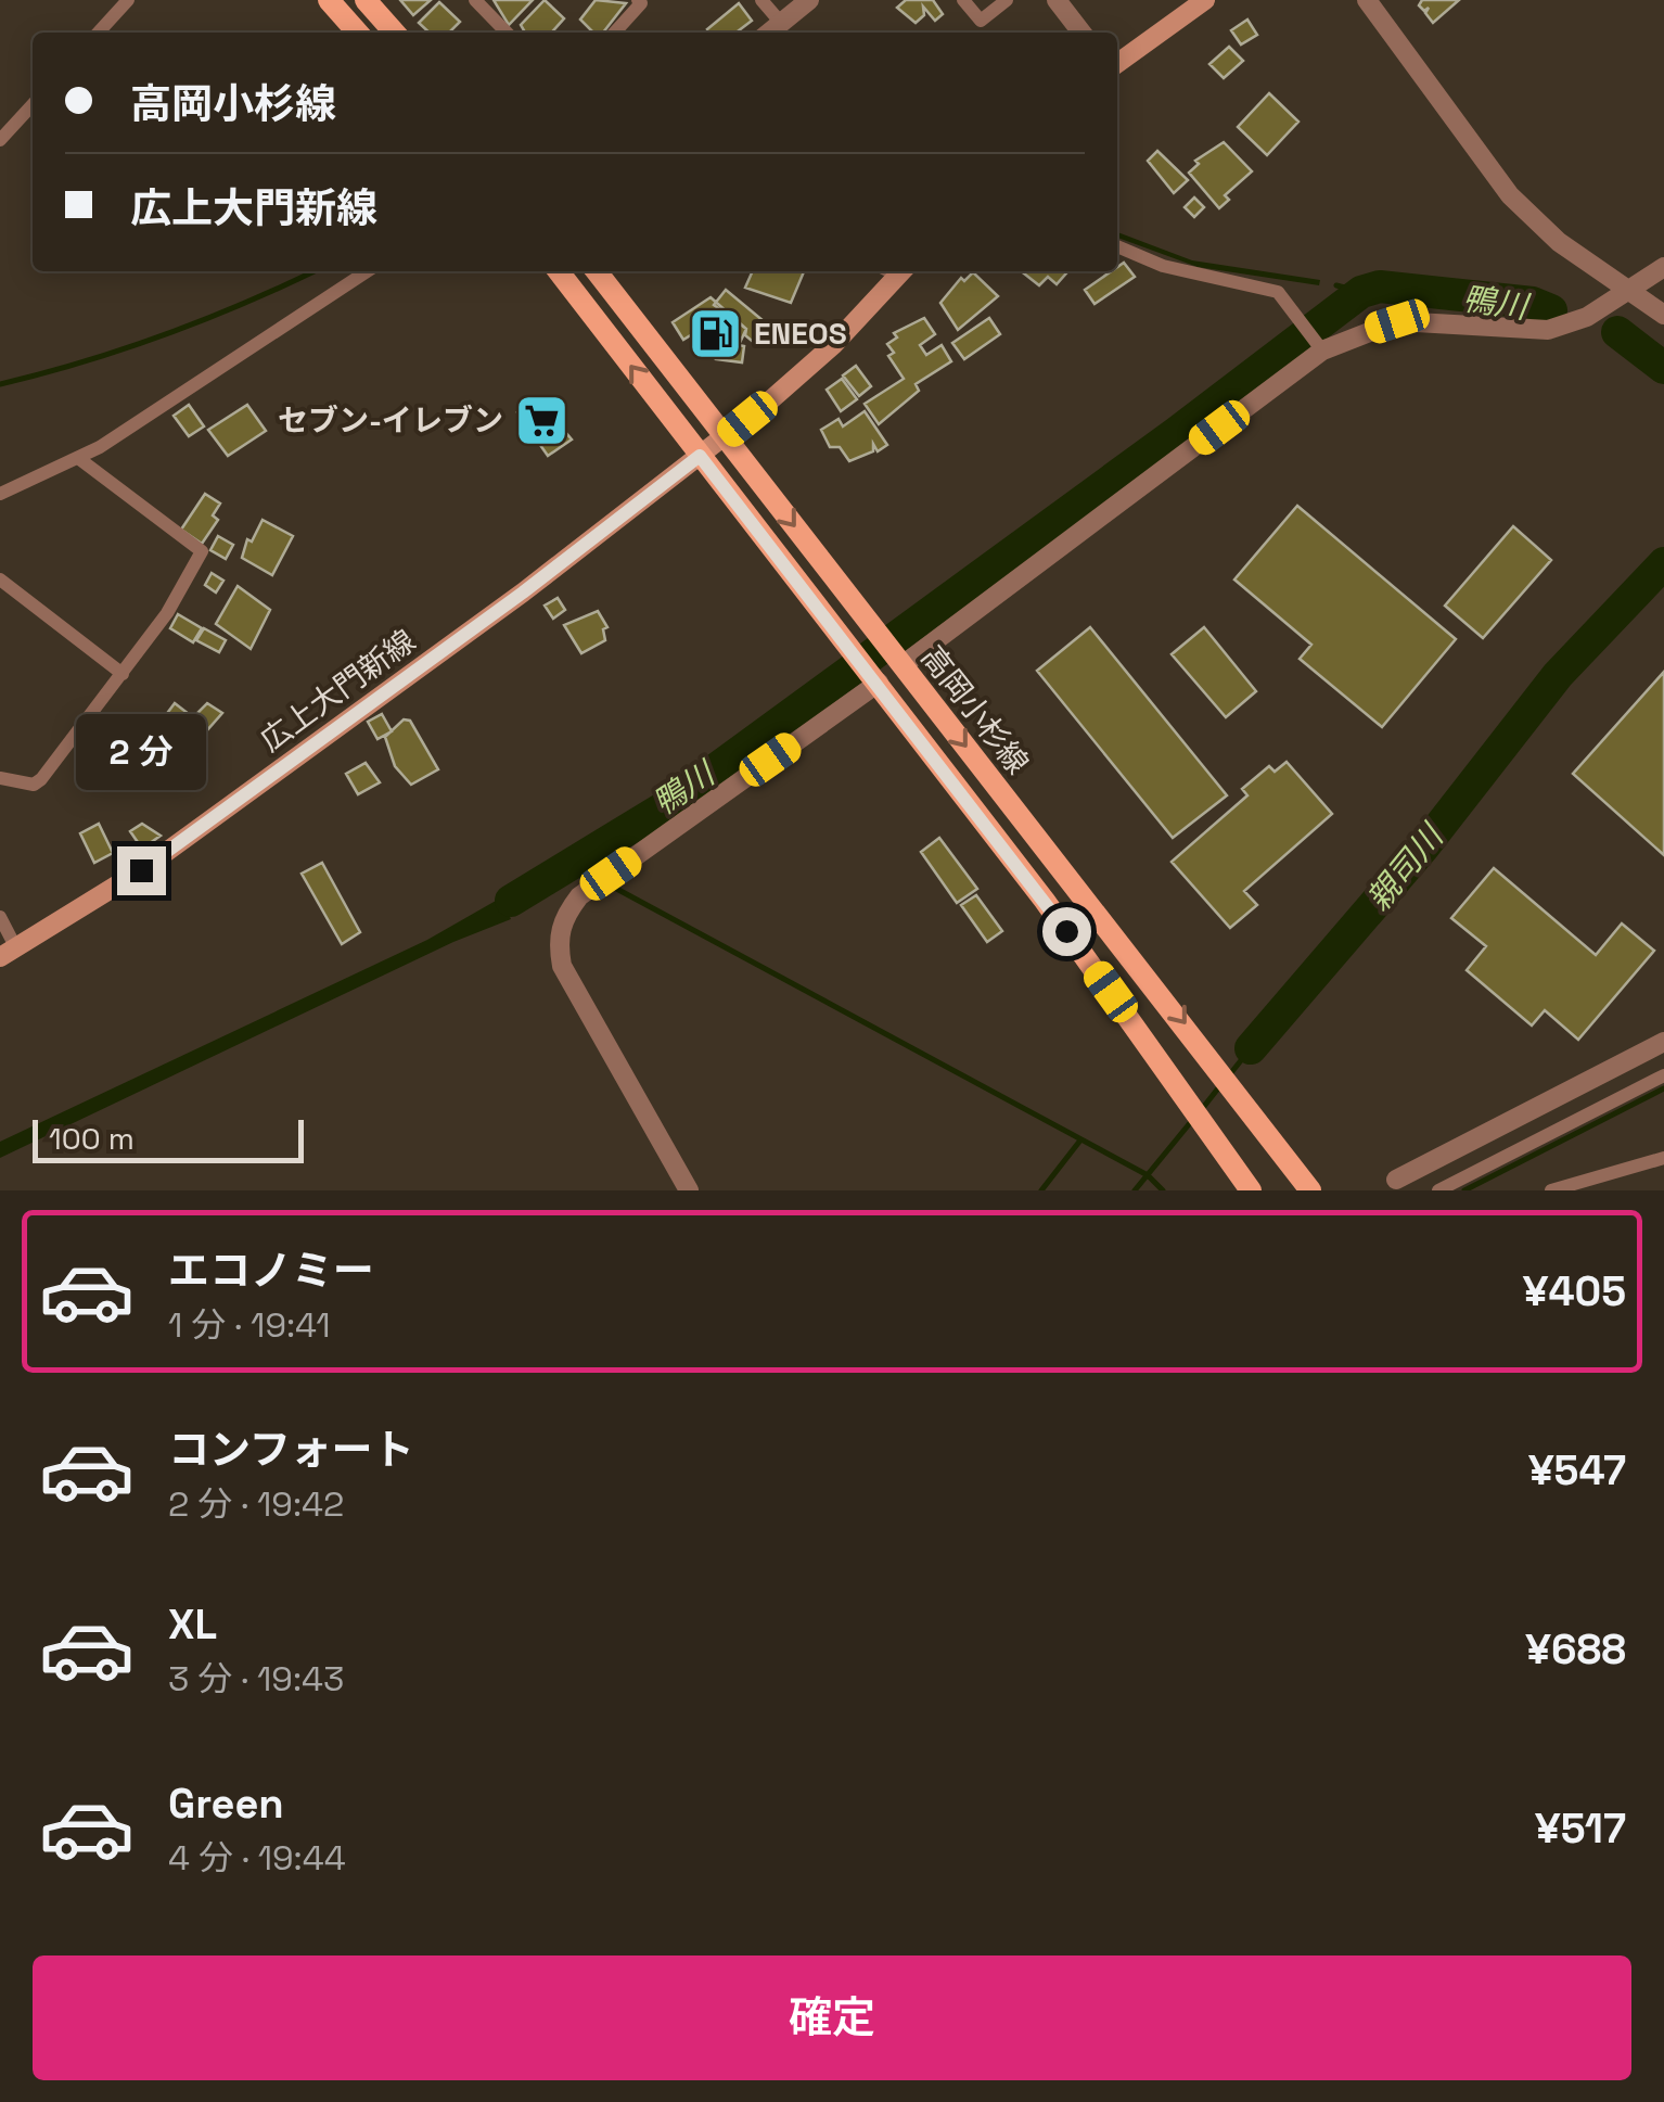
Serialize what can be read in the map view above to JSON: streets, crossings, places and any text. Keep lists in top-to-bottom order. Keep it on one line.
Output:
{"streets":{"main road":["広上大門新線","高岡小杉線"]},"crossings":[["広上大門新線","高岡小杉線"]],"water":["鴨川","親司川"],"places":{"fuel station":["ENEOS"],"supermarket":["セブン-イレブン"]},"scale_bar":"100 m","page":{"banner":["高岡小杉線","広上大門新線"],"bubble":"2 分","scale":"100 m","list":[{"name":"エコノミー","note":"1 分 · 19:41","value":"¥405"},{"name":"コンフォート","note":"2 分 · 19:42","value":"¥547"},{"name":"XL","note":"3 分 · 19:43","value":"¥688"},{"name":"Green","note":"4 分 · 19:44","value":"¥517"}],"buttons":"確定"}}
